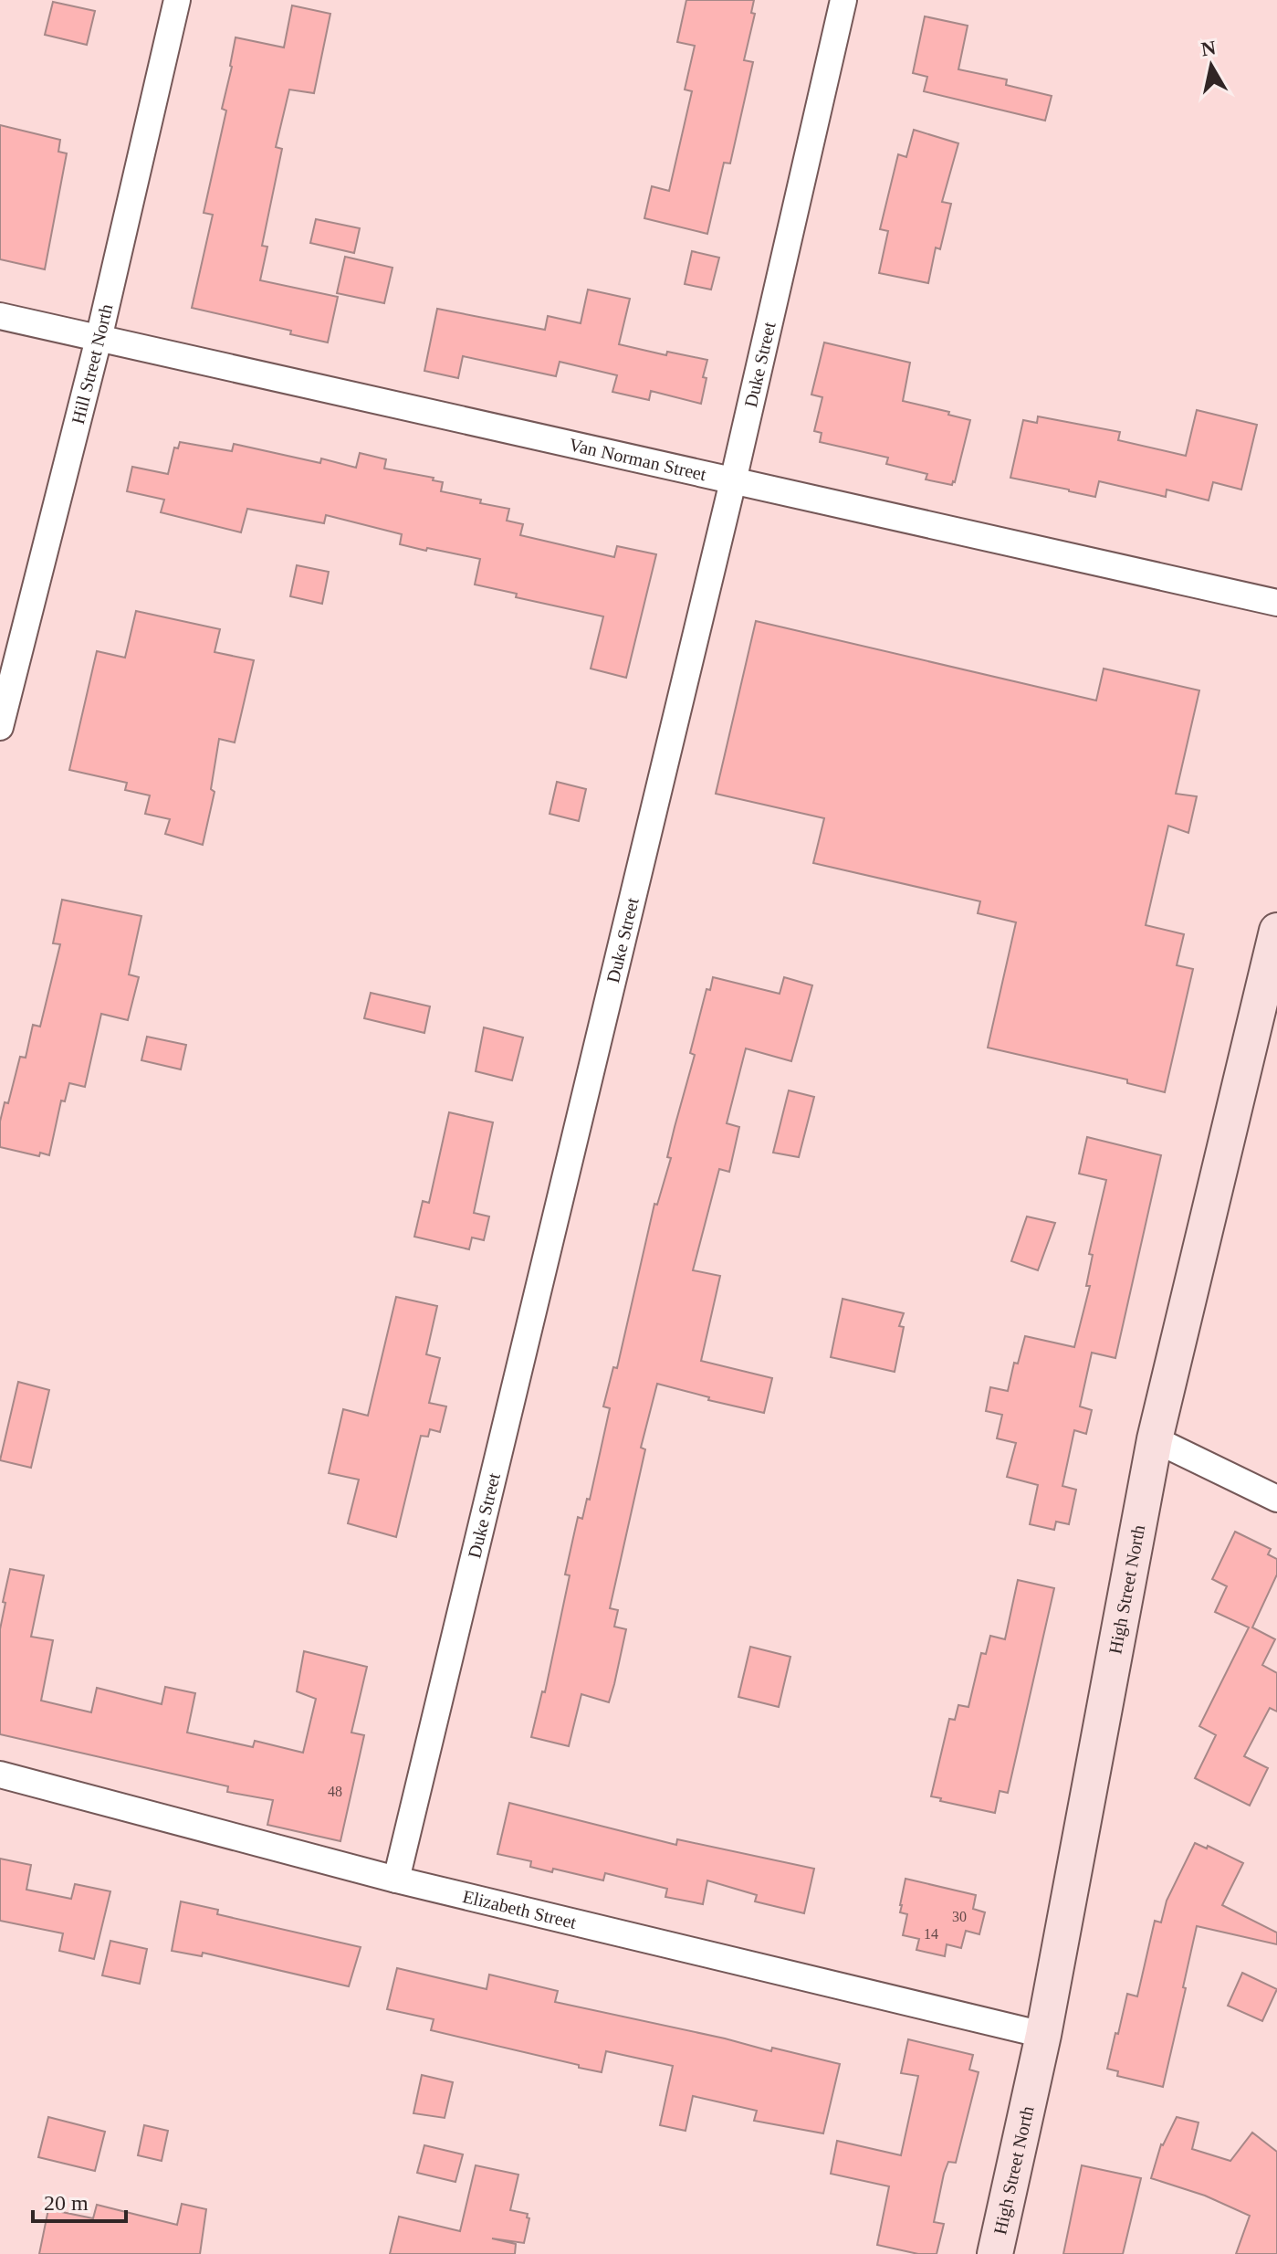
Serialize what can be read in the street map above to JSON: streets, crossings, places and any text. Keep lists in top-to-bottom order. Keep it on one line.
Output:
{"streets":{"main road":["High Street North"],"street":["Hill Street North","Duke Street","Van Norman Street","Elizabeth Street"]},"crossings":[["Hill Street North","Van Norman Street"],["Duke Street","Van Norman Street"],["Duke Street","Elizabeth Street"],["High Street North","Elizabeth Street"]],"house_numbers":["48","30","14"],"scale_bar":"20 m","north":"top"}
